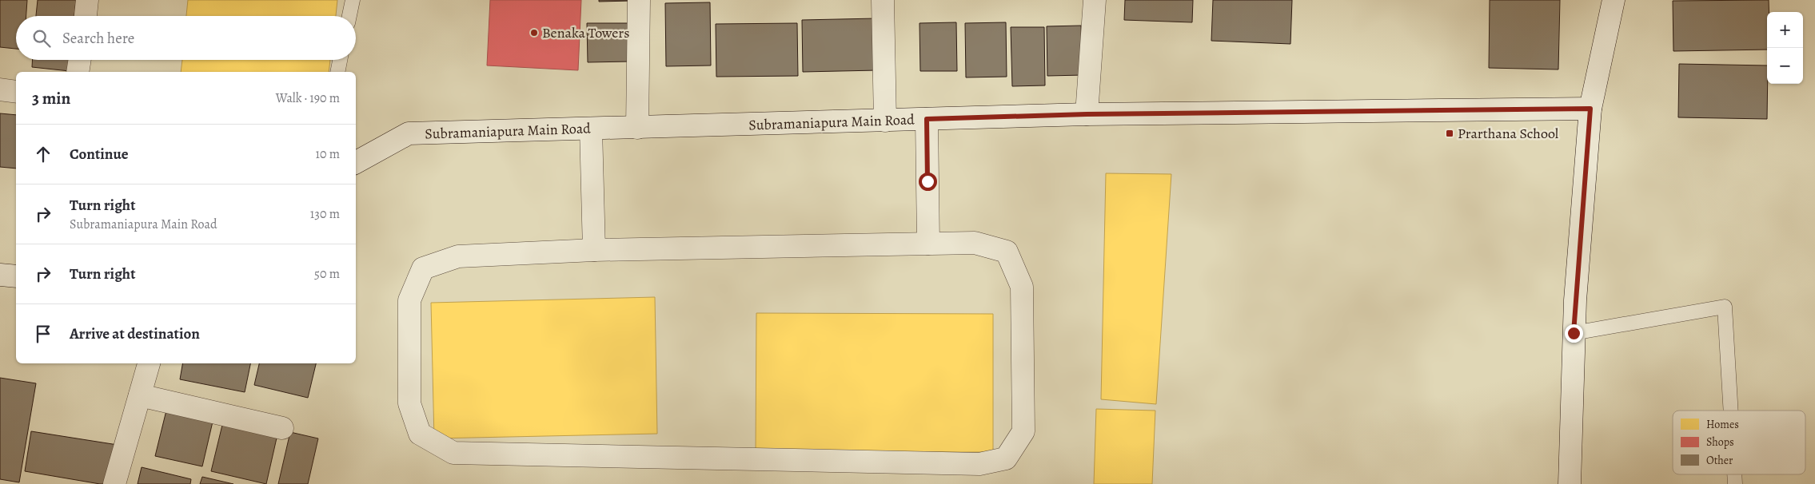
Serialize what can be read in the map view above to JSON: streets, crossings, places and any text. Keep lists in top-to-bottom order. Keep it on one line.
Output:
{"streets":{"street":["Subramaniapura Main Road"]},"places":{"other":["Benaka Towers"],"transit":["Prarthana School"]},"legend":["Homes","Shops","Other"],"page":{"map_buttons":["+","−"],"search":"Search here","heading":["3 min","Walk · 190 m"],"list":[["Continue","10 m"],["Turn right","Subramaniapura Main Road","130 m"],["Turn right","50 m"],"Arrive at destination"]}}
